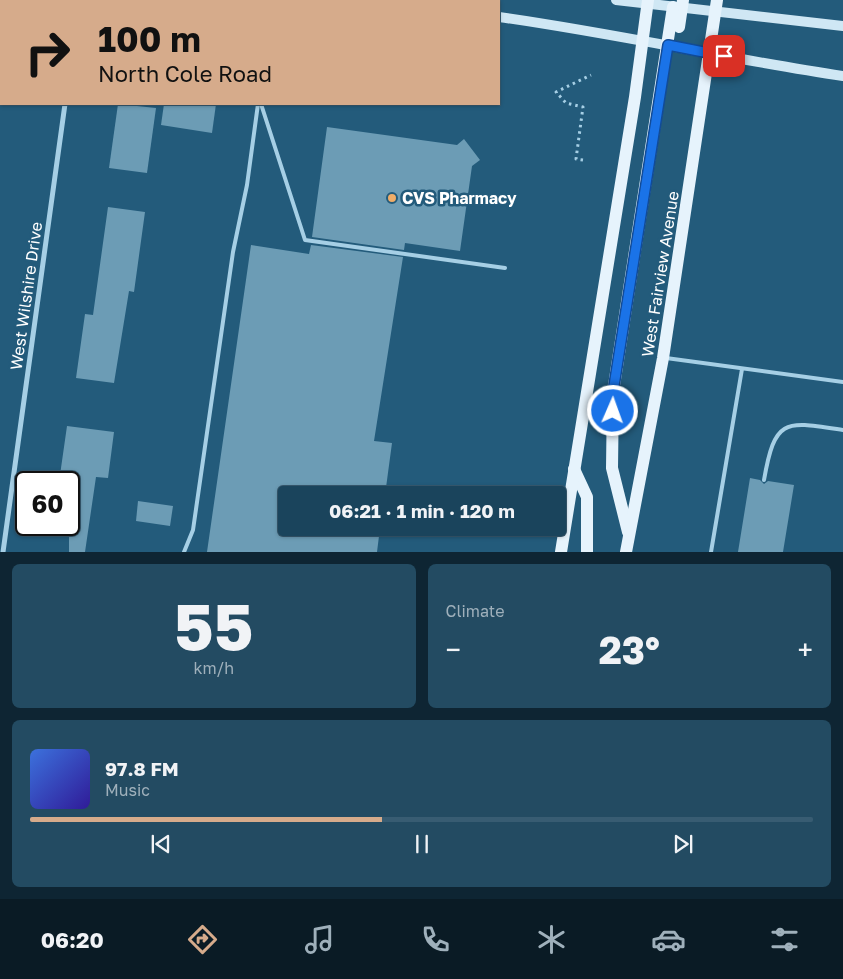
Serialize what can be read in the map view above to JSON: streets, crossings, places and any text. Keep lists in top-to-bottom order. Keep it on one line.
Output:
{"streets":{"main road":["West Fairview Avenue"],"street":["West Wilshire Drive"]},"places":["CVS Pharmacy"],"page":{"turn":["100 m","North Cole Road"],"limit":"60","trip":"06:21 · 1 min · 120 m","tile":[["55","km/h"],"Climate"],"heat":["−","23°","+"],"song":["97.8 FM","Music"],"tabs":"06:20"}}
